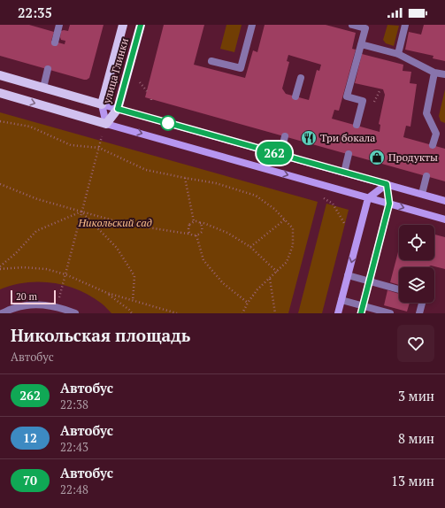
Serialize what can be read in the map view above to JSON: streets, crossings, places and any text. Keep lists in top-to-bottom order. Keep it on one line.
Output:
{"streets":{"main road":["улица Глинки"]},"parks":["Никольский сад"],"places":{"restaurant":["Три бокала"],"shop":["Продукты"]},"lines":["bus line 262"],"scale_bar":"20 m","page":{"status":"22:35","on_map":"262","scale":"20 m","heading":["Никольская площадь","Автобус"],"list":[{"mark":"262","name":"Автобус","note":"22:38","value":"3 мин"},{"mark":"12","name":"Автобус","note":"22:43","value":"8 мин"},{"mark":"70","name":"Автобус","note":"22:48","value":"13 мин"}]}}
